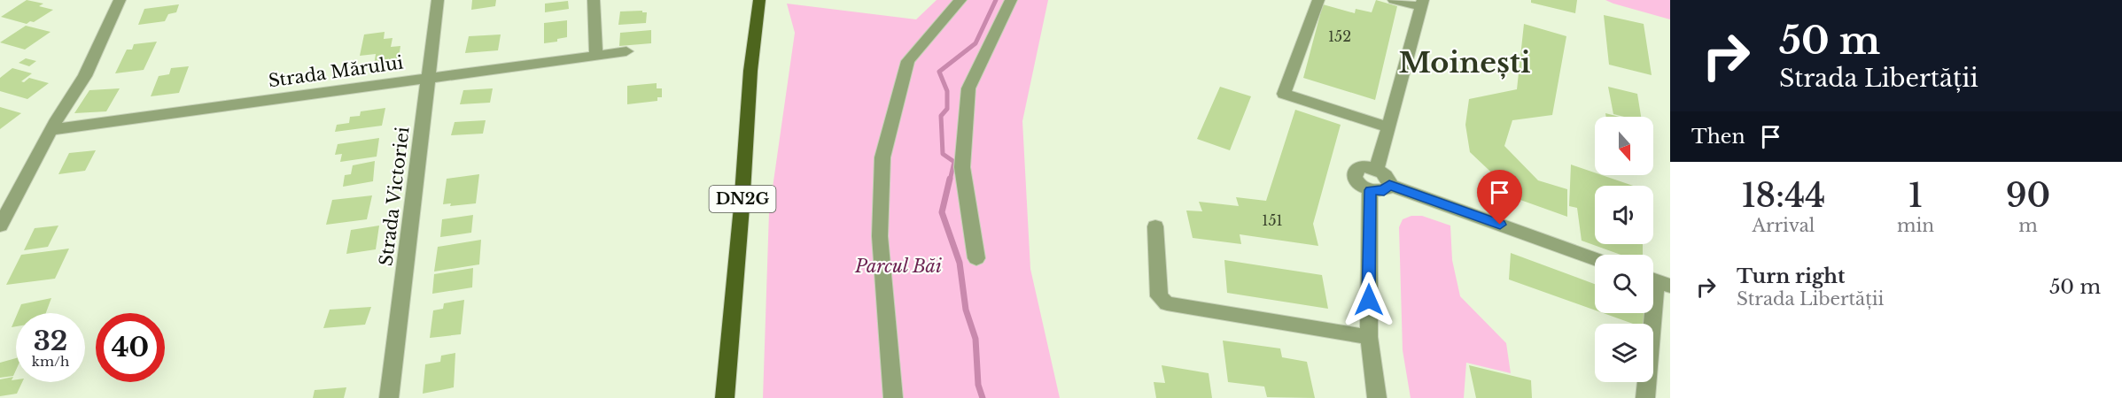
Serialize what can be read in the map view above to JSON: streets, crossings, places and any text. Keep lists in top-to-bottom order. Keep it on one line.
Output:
{"streets":{"main road":["DN2G"],"street":["Strada Mărului","Strada Victoriei"]},"crossings":[["Strada Mărului","Strada Victoriei"]],"districts":["Moinești"],"parks":["Parcul Băi"],"house_numbers":["152","151"],"north":"bottom","page":{"turn":["50 m","Strada Libertății"],"then":"Then","eta":["18:44","Arrival","1","min","90","m"],"list":[{"name":"Turn right","note":"Strada Libertății","value":"50 m"}],"speed":"32 km/h","limit":"40"}}
